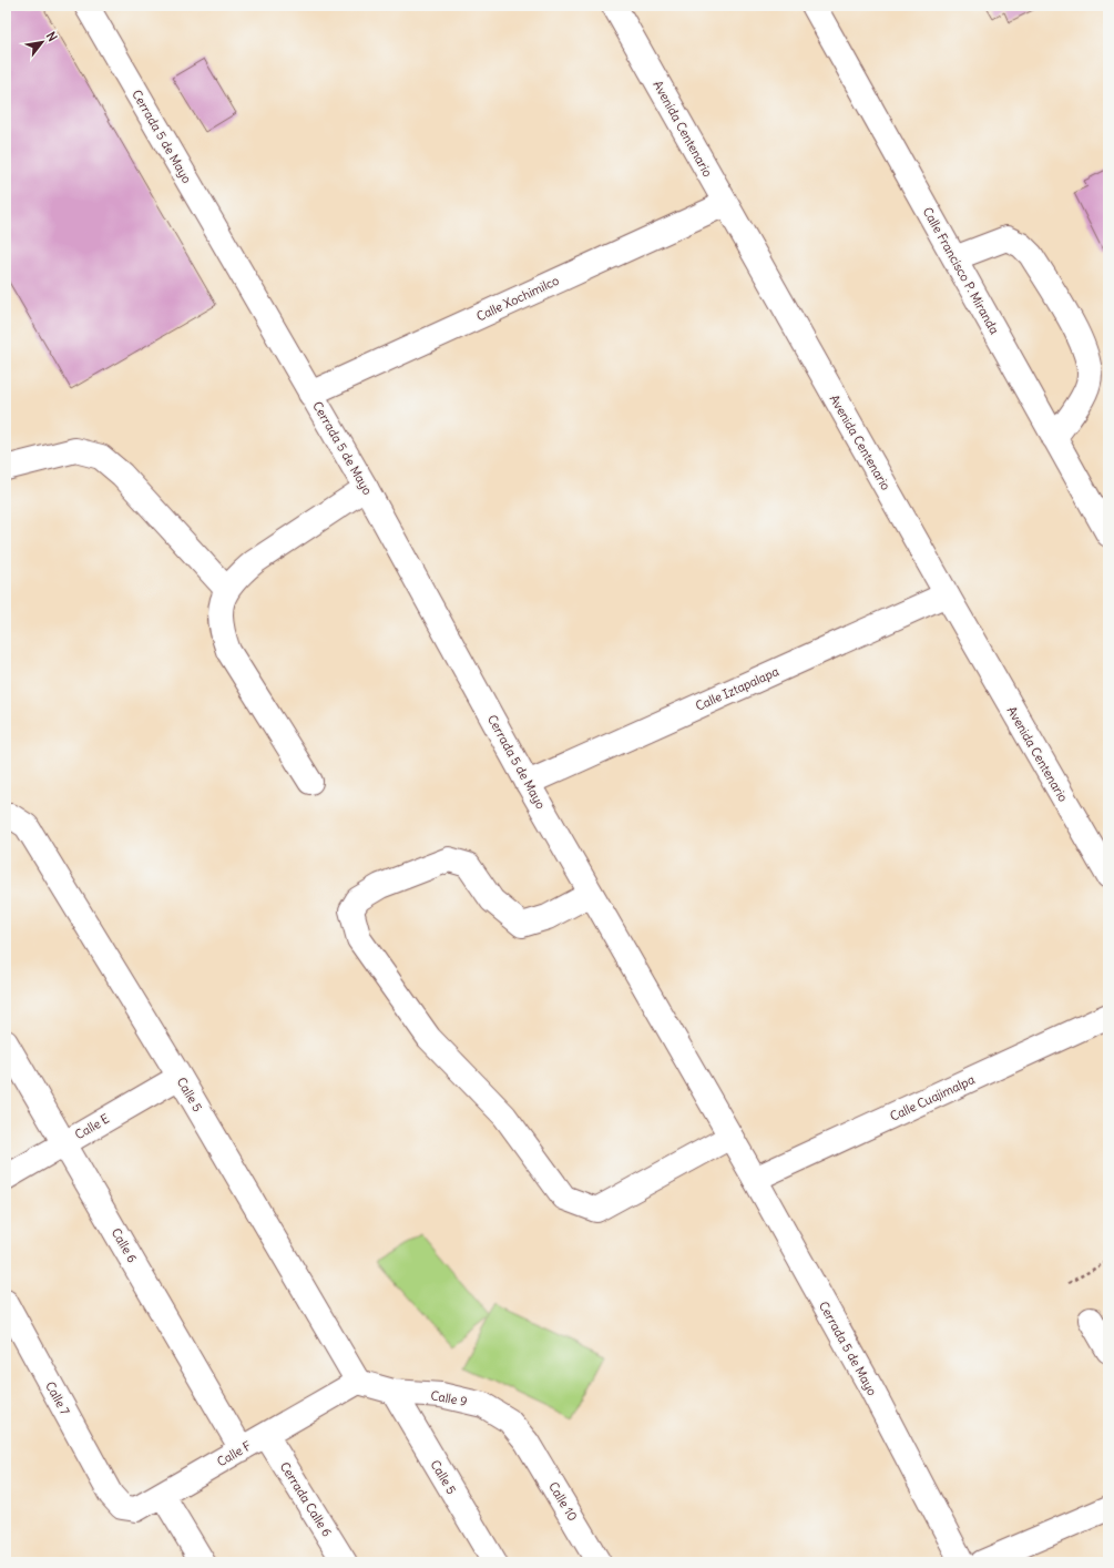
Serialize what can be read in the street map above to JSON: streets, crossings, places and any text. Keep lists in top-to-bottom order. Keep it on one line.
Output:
{"streets":{"street":["Avenida Centenario","Cerrada 5 de Mayo","Calle Francisco P. Miranda","Calle Xochimilco","Calle Iztapalapa","Calle 5","Calle Cuajimalpa","Calle E","Calle 6","Calle 7","Calle 9","Calle F","Cerrada Calle 6","Calle 10"]},"crossings":[["Avenida Centenario","Calle Xochimilco"],["Avenida Centenario","Calle Iztapalapa"],["Cerrada 5 de Mayo","Calle Xochimilco"],["Cerrada 5 de Mayo","Calle Iztapalapa"],["Cerrada 5 de Mayo","Calle Cuajimalpa"],["Calle 5","Calle E"],["Calle 5","Calle 9"],["Calle 5","Calle F"],["Calle E","Calle 6"],["Calle 6","Calle F"],["Calle 7","Calle F"],["Calle 9","Calle F"],["Calle 9","Calle 10"],["Calle F","Cerrada Calle 6"]],"north":"top right"}
